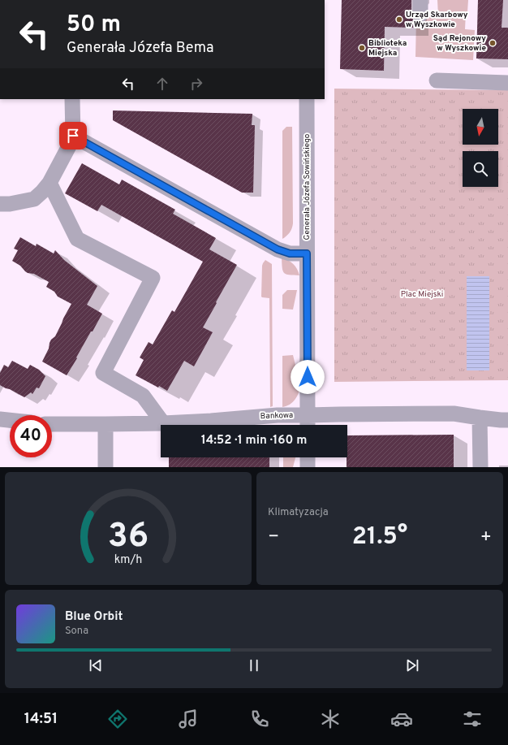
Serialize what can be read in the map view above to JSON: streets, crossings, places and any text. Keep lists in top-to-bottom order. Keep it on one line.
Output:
{"streets":{"street":["Generała Józefa Sowińskiego","Bankowa"]},"crossings":[["Generała Józefa Sowińskiego","Bankowa"]],"parks":["Plac Miejski"],"places":["Urząd Skarbowy w Wyszkowie","Sąd Rejonowy w Wyszkowie","Biblioteka Miejska"],"north":"bottom","page":{"turn":["50 m","Generała Józefa Bema"],"limit":"40","trip":"14:52 · 1 min · 160 m","tile":"Klimatyzacja","heat":["−","21.5°","+"],"song":["Blue Orbit","Sona"],"tabs":"14:51","gauge":["36","km/h"]}}
